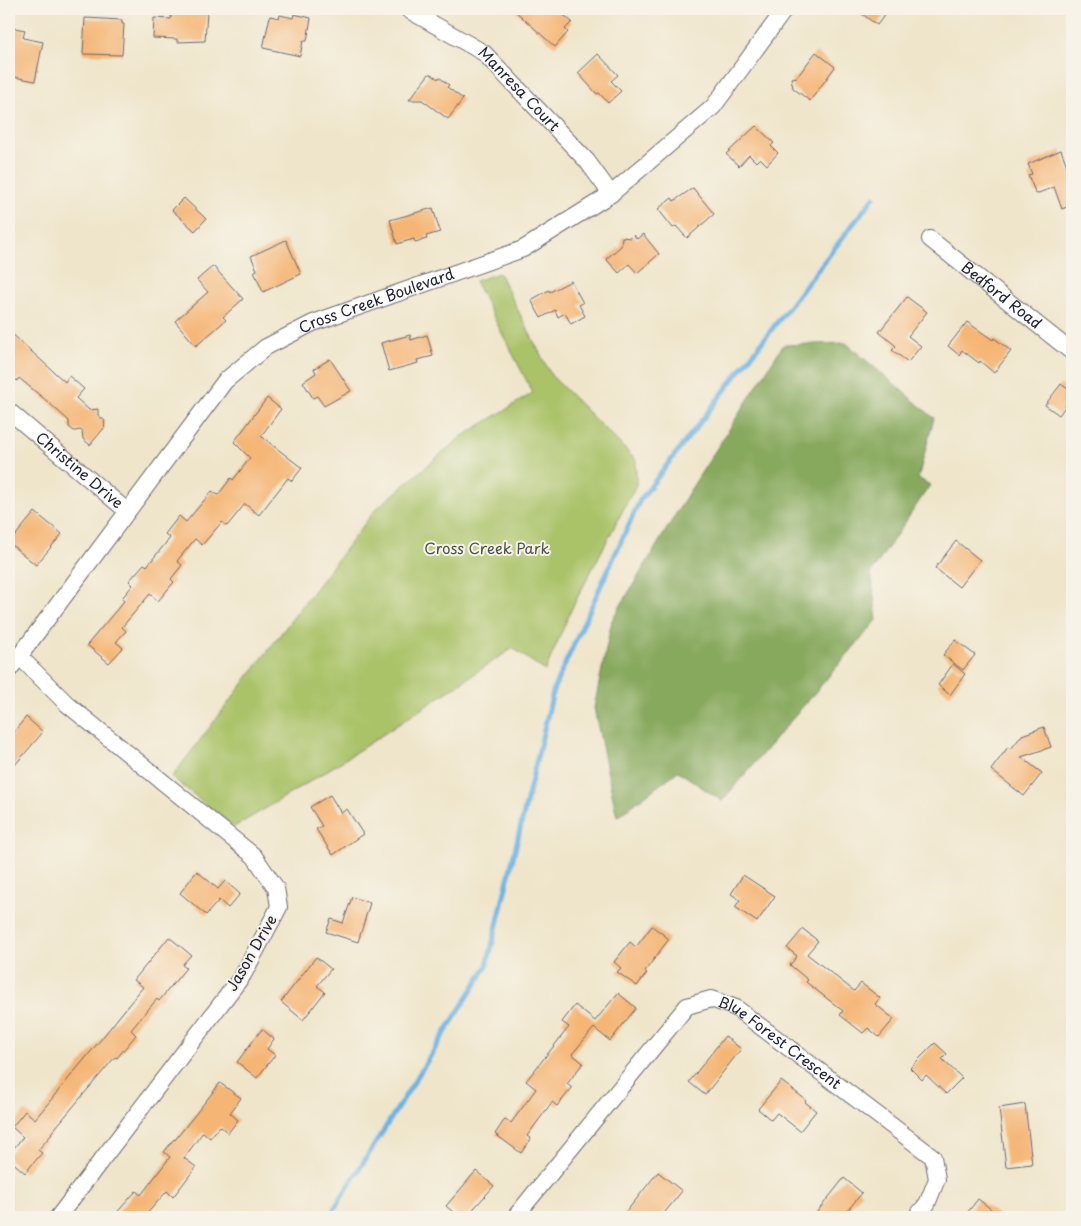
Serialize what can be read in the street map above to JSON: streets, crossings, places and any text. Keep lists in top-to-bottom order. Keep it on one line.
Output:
{"streets":{"street":["Manresa Court","Bedford Road","Cross Creek Boulevard","Christine Drive","Jason Drive","Blue Forest Crescent"]},"crossings":[["Manresa Court","Cross Creek Boulevard"],["Cross Creek Boulevard","Christine Drive"],["Cross Creek Boulevard","Jason Drive"]],"parks":["Cross Creek Park"]}
